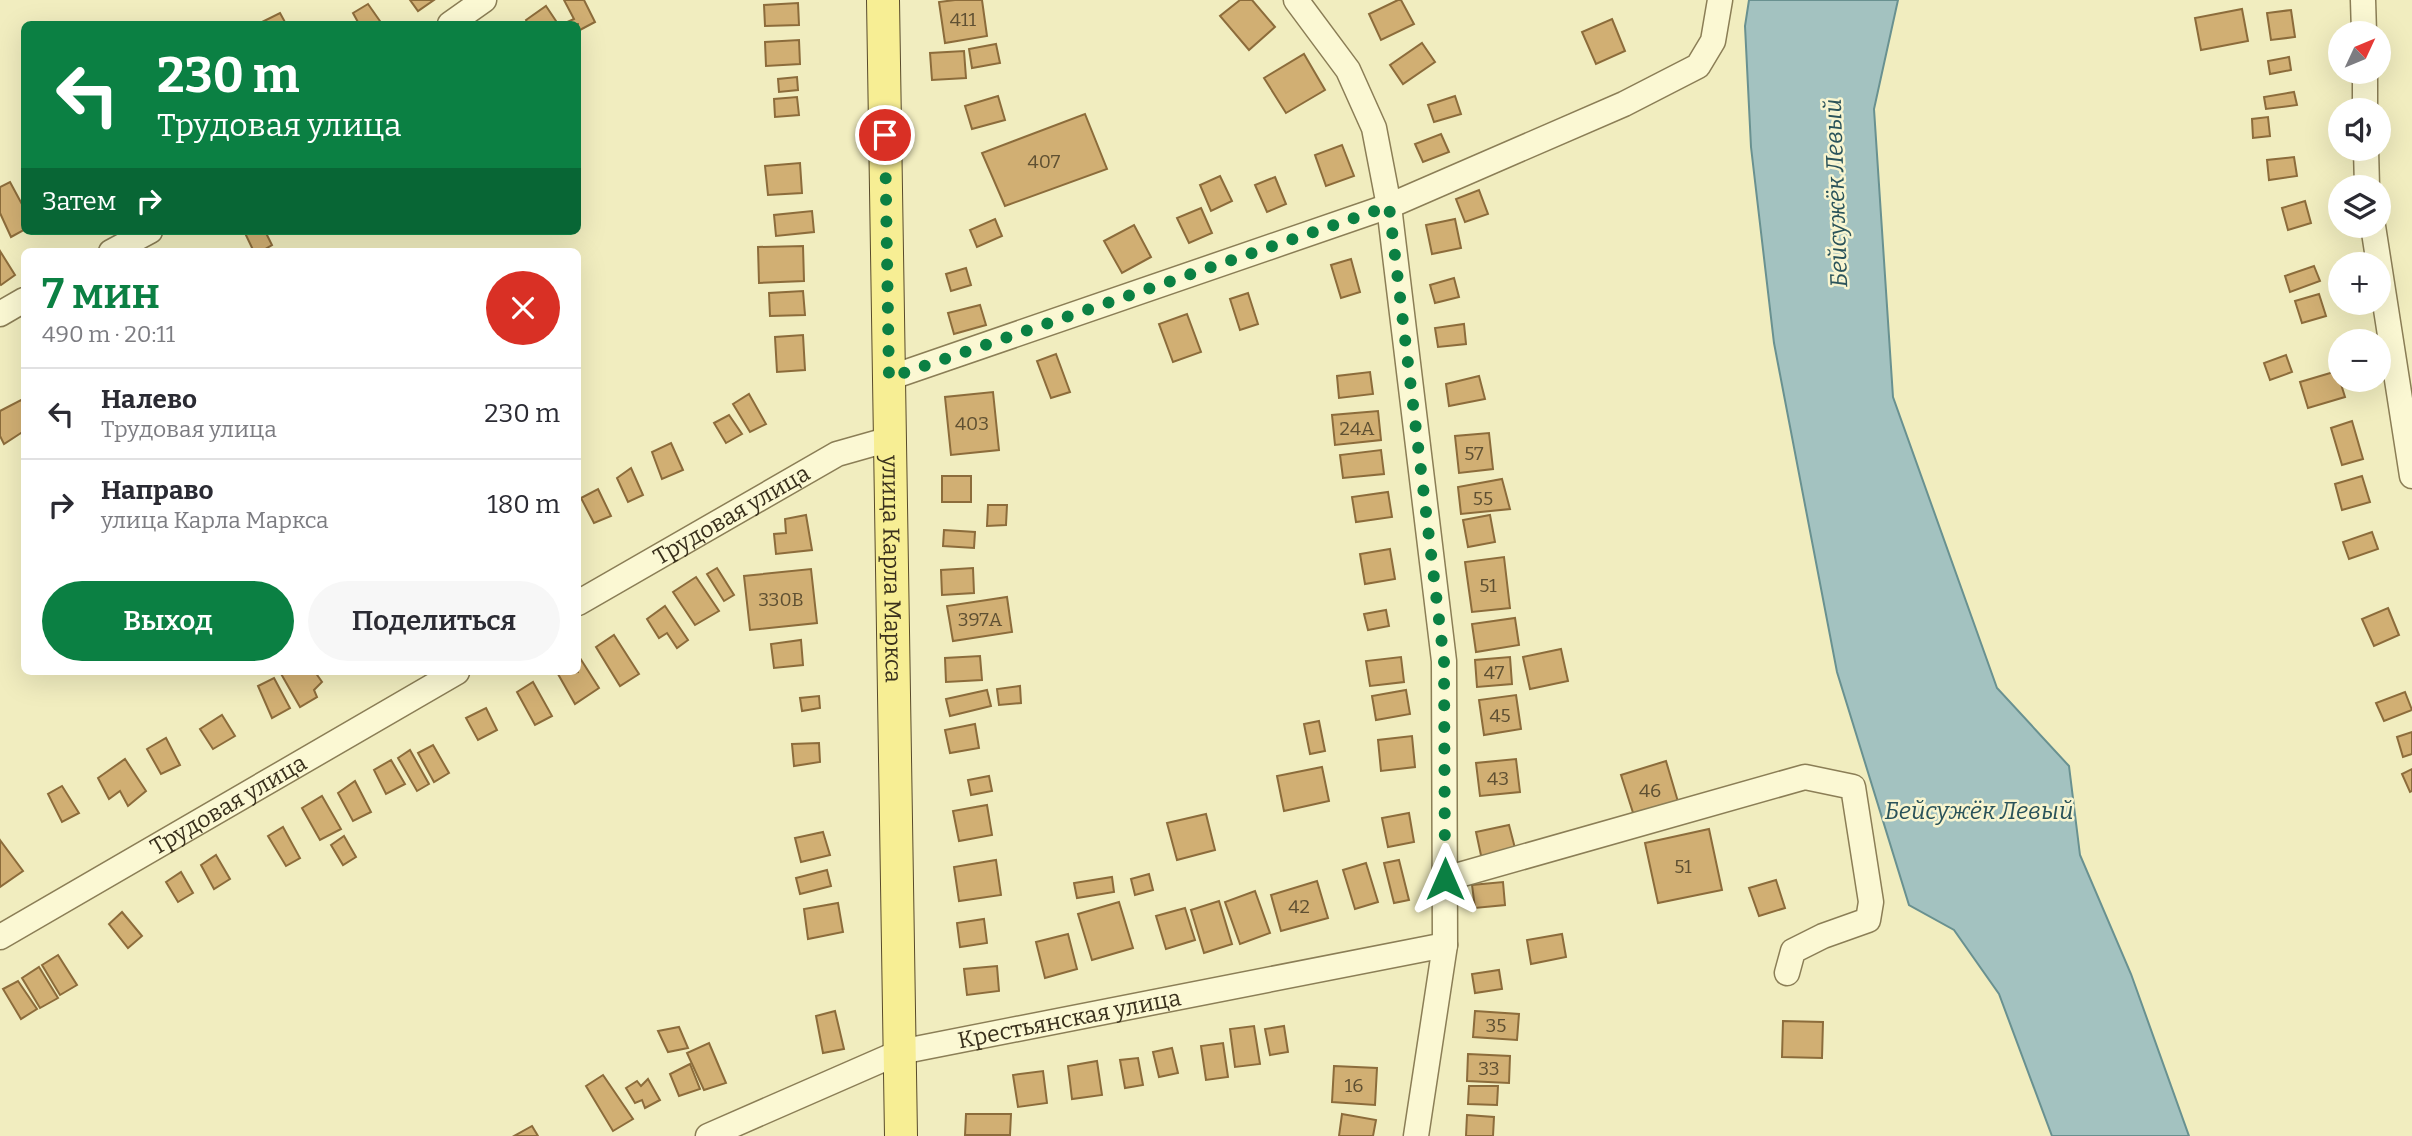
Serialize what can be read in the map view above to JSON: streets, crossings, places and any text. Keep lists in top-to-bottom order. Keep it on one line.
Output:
{"streets":{"main road":["улица Карла Маркса"],"street":["Трудовая улица","Крестьянская улица"]},"crossings":[["Трудовая улица","улица Карла Маркса"],["улица Карла Маркса","Крестьянская улица"]],"water":["Бейсужёк Левый"],"house_numbers":["411","407","403","24А","57","55","51","330В","397А","47","45","43","46","51","42","35","33","16"],"north":"top right","page":{"map_buttons":["+","−"],"turn":["230 m","Трудовая улица"],"then":"Затем","heading":["7 мин","490 m · 20:11"],"list":[{"name":"Налево","note":"Трудовая улица","value":"230 m"},{"name":"Направо","note":"улица Карла Маркса","value":"180 m"}],"buttons":["Выход","Поделиться"]}}
